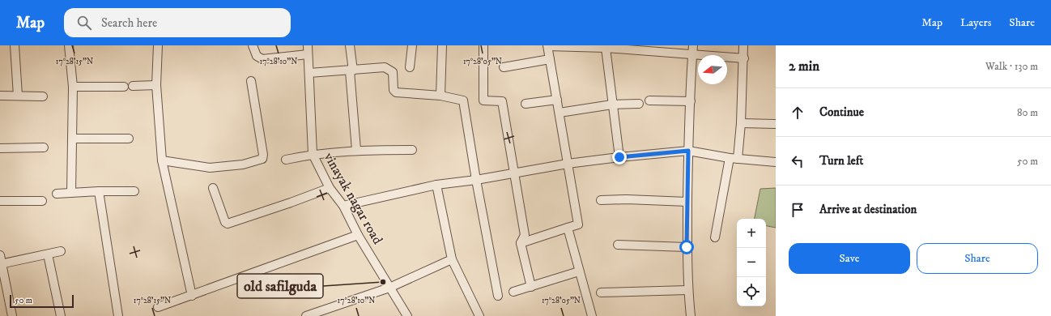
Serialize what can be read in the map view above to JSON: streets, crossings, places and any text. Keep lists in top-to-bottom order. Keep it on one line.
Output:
{"streets":{"street":["vinayak nagar road"]},"places":["old safilguda"],"scale_bar":"50 m","north":"left","page":{"header":"Map","search":"Search here","nav":["Map","Layers","Share"],"heading":["2 min","Walk · 130 m"],"list":[["Continue","80 m"],["Turn left","50 m"],"Arrive at destination"],"map_buttons":["+","−"],"buttons":["Save","Share"],"scale":"50 m"},"coordinates":["17°28'15\"N","17°28'10\"N","17°28'05\"N"]}
